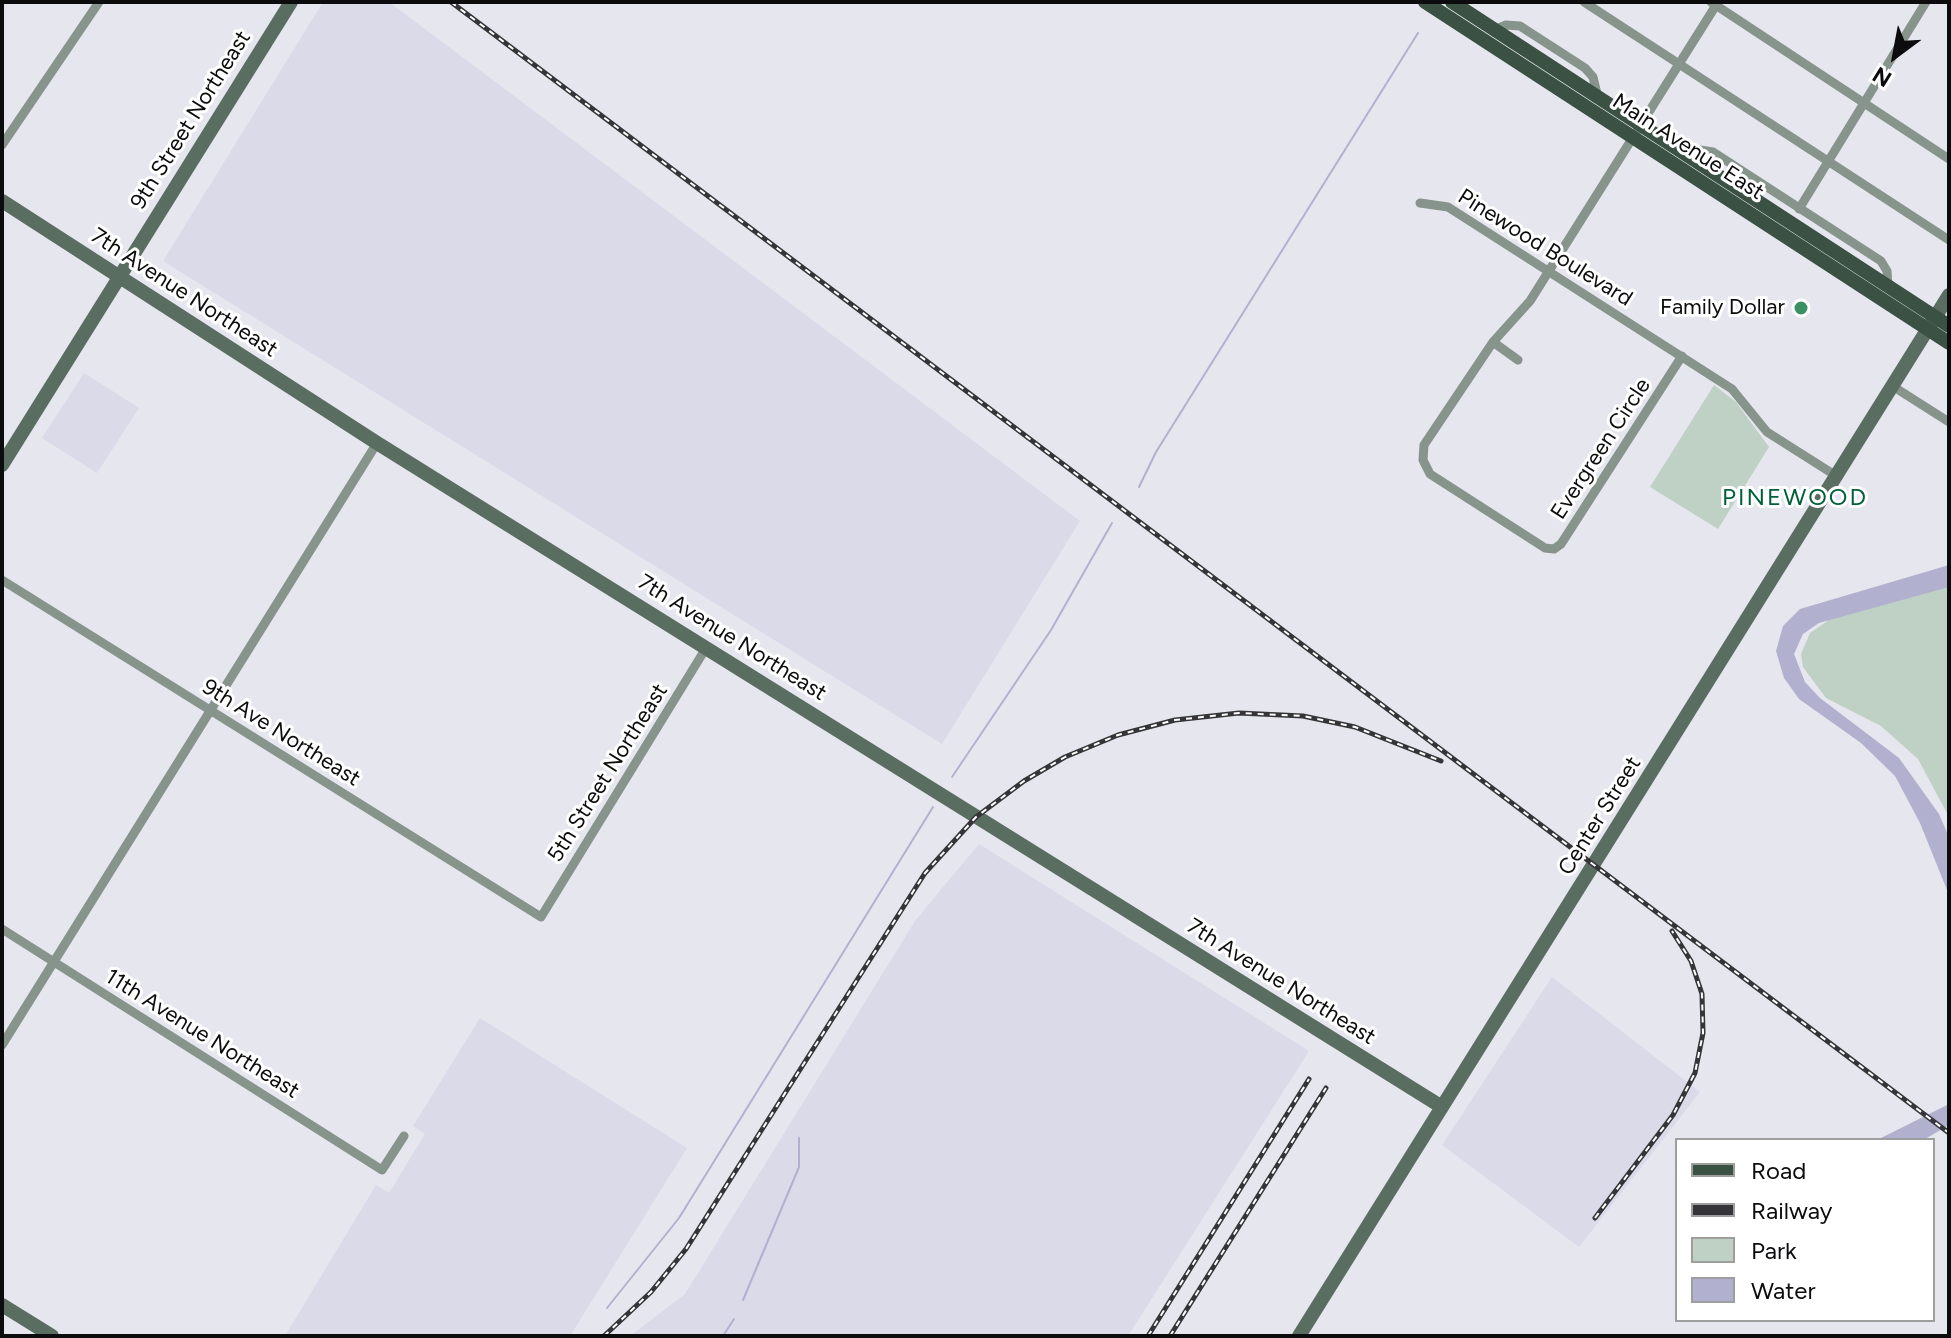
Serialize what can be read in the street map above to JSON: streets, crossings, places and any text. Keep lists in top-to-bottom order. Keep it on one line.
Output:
{"streets":{"main road":["Main Avenue East"],"street":["9th Street Northeast","Pinewood Boulevard","7th Avenue Northeast","Evergreen Circle","9th Ave Northeast","5th Street Northeast","Center Street","11th Avenue Northeast"]},"crossings":[["9th Street Northeast","7th Avenue Northeast"],["Main Avenue East","Evergreen Circle"],["Main Avenue East","Center Street"],["Pinewood Boulevard","Evergreen Circle"],["Pinewood Boulevard","Center Street"],["7th Avenue Northeast","5th Street Northeast"],["7th Avenue Northeast","Center Street"],["9th Ave Northeast","5th Street Northeast"]],"districts":["PINEWOOD"],"places":["Family Dollar"],"legend":["Road","Railway","Park","Water"],"north":"bottom left"}
